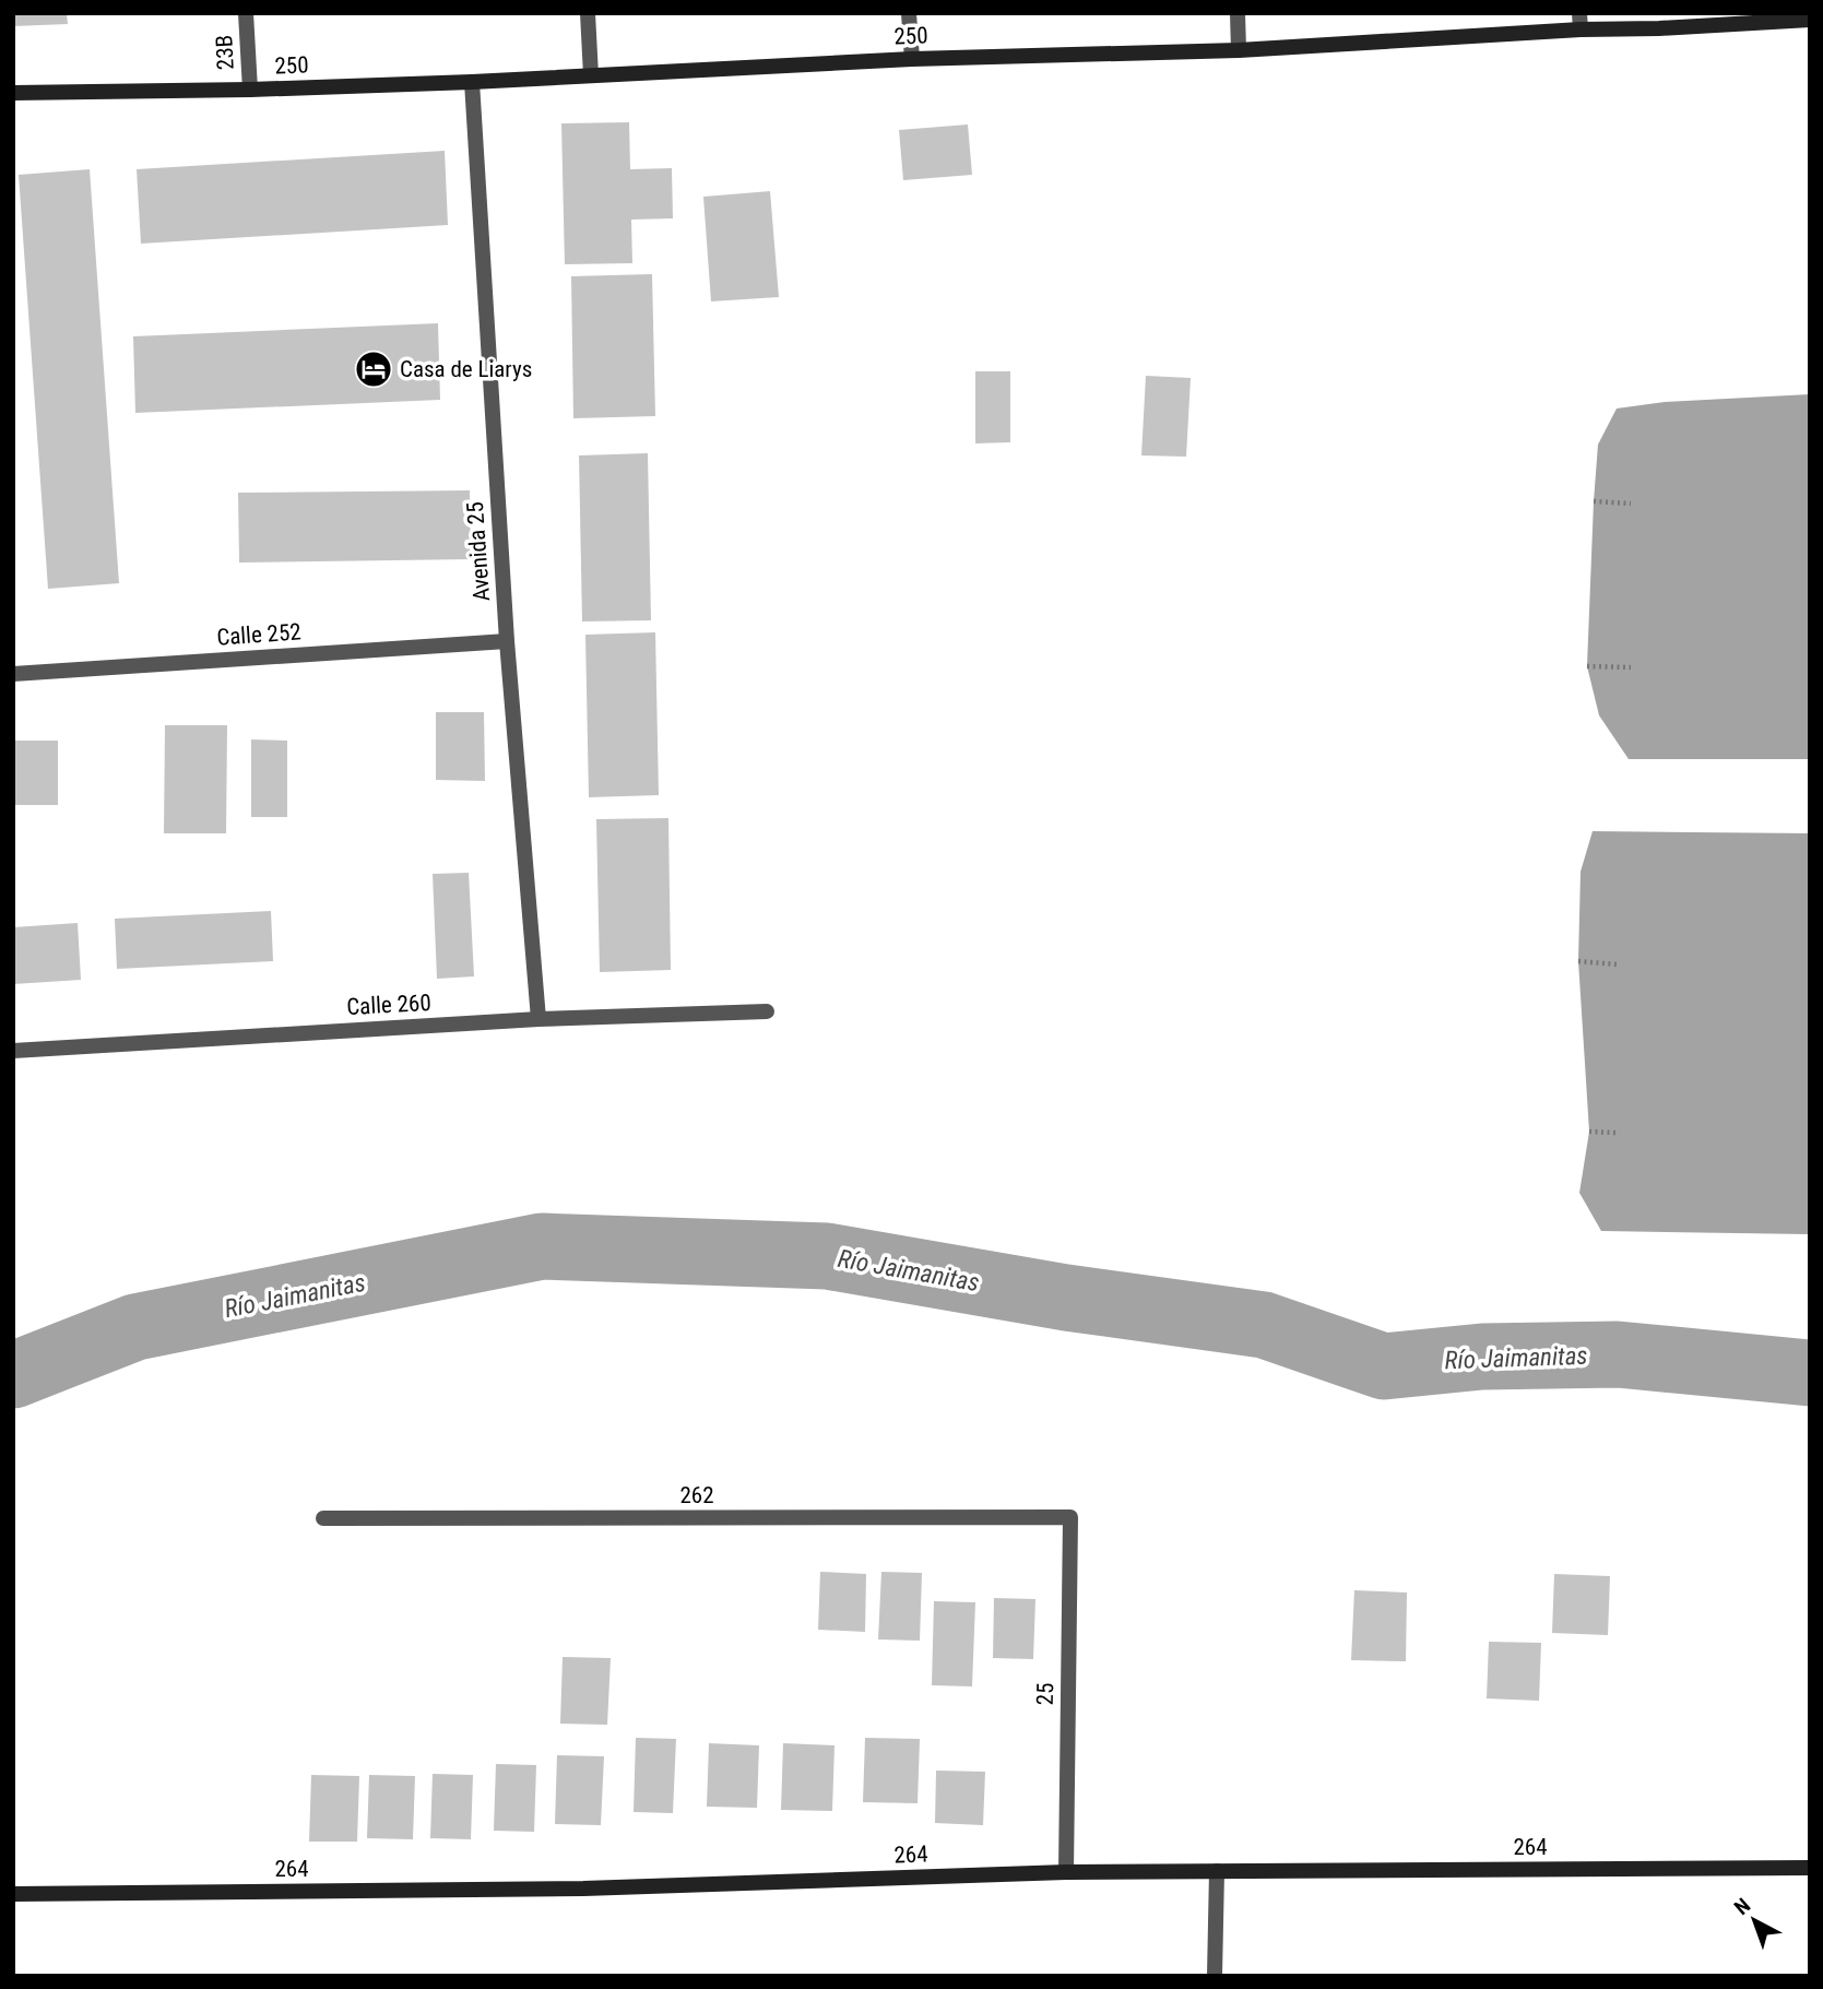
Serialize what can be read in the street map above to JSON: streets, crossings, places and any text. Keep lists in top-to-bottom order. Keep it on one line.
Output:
{"streets":{"main road":["250","264"],"street":["23B","Avenida 25","Calle 252","Calle 260","262","25"]},"crossings":[["250","23B"],["250","Avenida 25"],["Avenida 25","Calle 252"],["Avenida 25","Calle 260"],["262","25"],["25","264"]],"water":["Río Jaimanitas"],"places":{"hotel":["Casa de Liarys"]},"north":"top left"}
